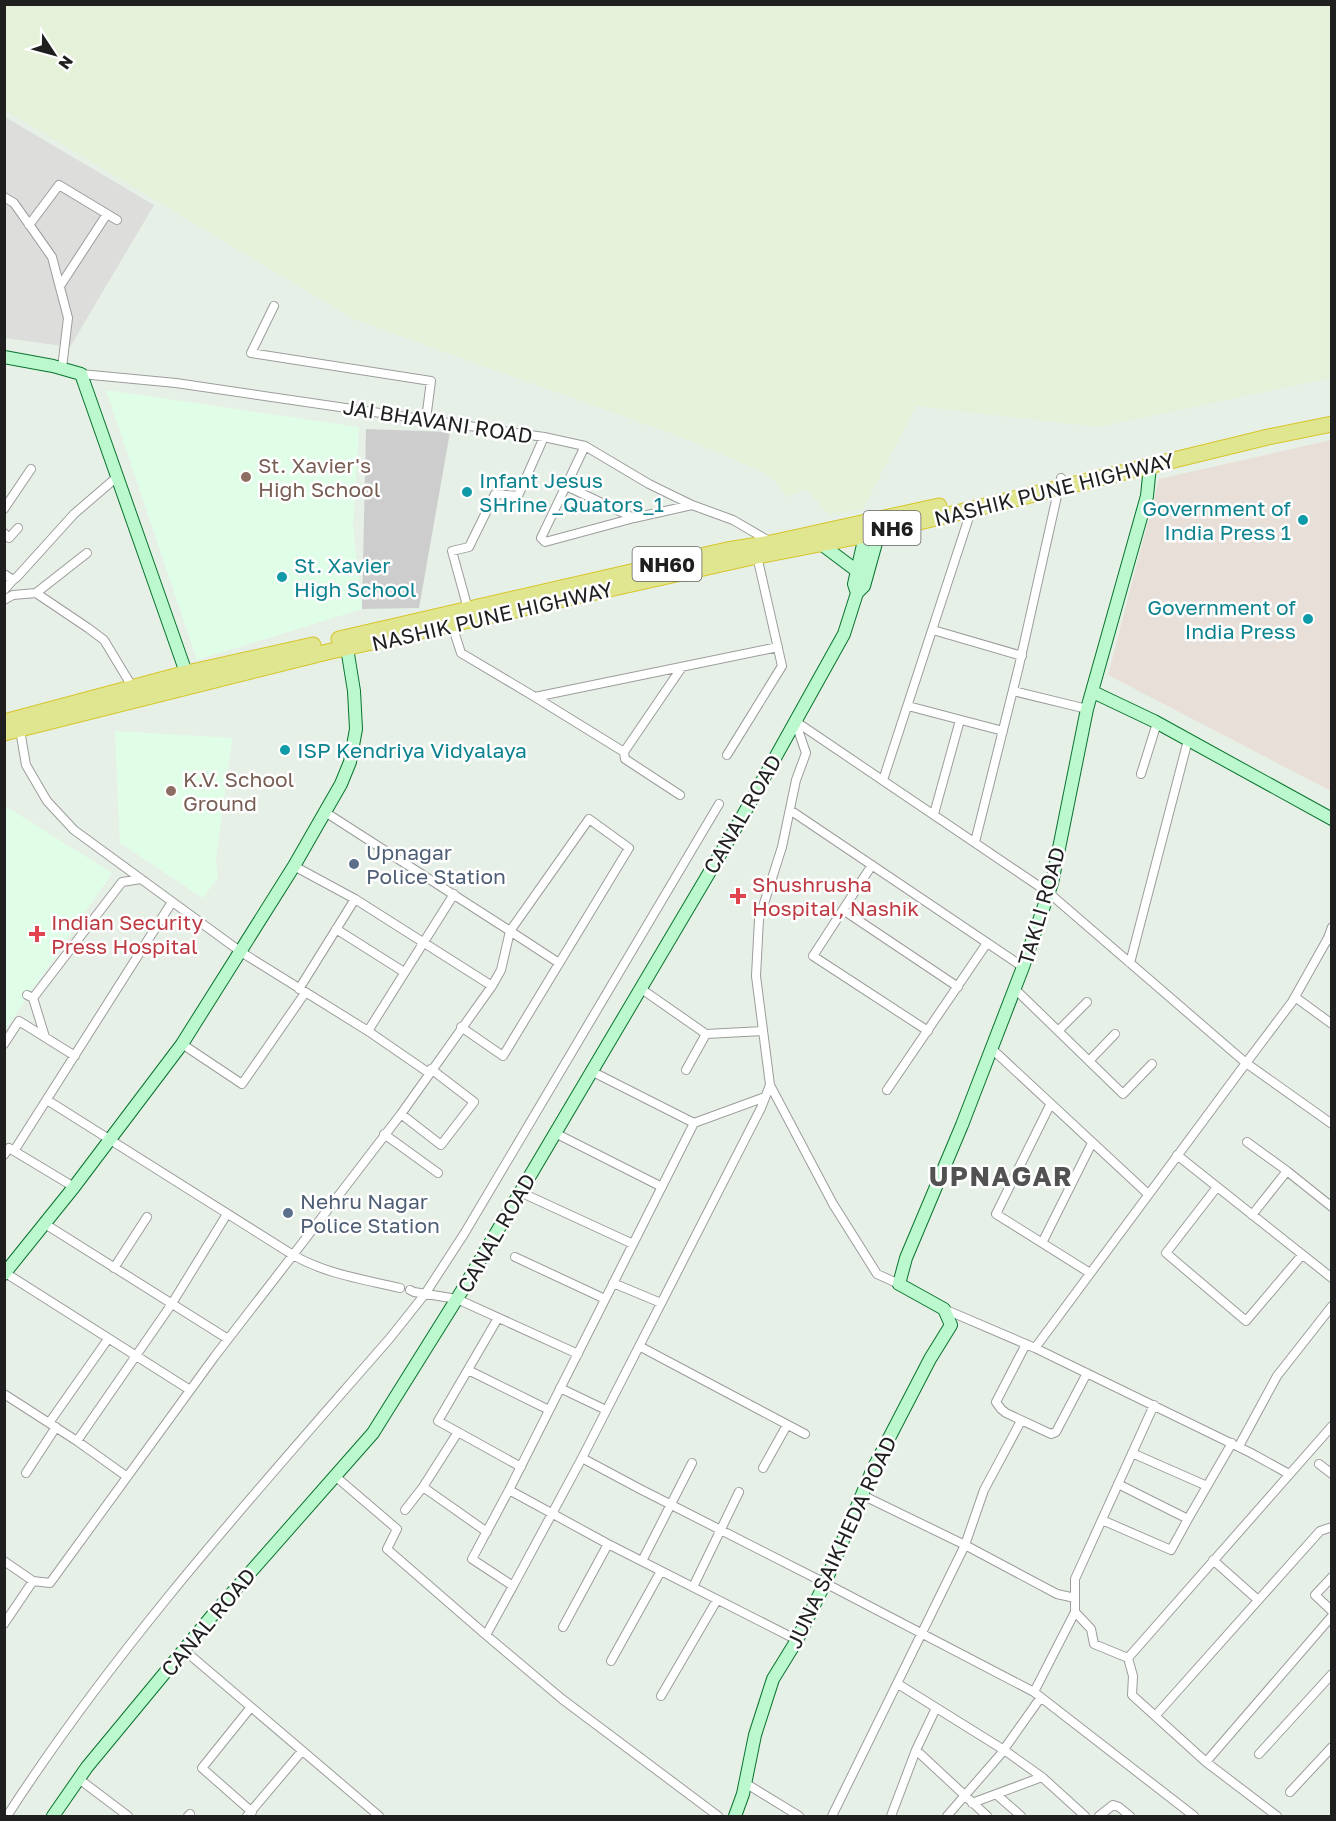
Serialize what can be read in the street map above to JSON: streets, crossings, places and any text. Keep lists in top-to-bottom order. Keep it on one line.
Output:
{"streets":{"highway":["NASHIK PUNE HIGHWAY","NH6","NH60"],"street":["JAI BHAVANI ROAD","CANAL ROAD","TAKLI ROAD","JUNA SAIKHEDA ROAD"]},"crossings":[["JAI BHAVANI ROAD","NASHIK PUNE HIGHWAY"],["NASHIK PUNE HIGHWAY","CANAL ROAD"],["NASHIK PUNE HIGHWAY","TAKLI ROAD"]],"districts":["UPNAGAR"],"places":{"other":["St. Xavier's High School","Infant Jesus SHrine _Quators_1","Government of India Press 1","St. Xavier High School","Government of India Press","ISP Kendriya Vidyalaya","K.V. School Ground","Upnagar Police Station","Nehru Nagar Police Station"],"health":["Shushrusha Hospital, Nashik","Indian Security Press Hospital"]},"north":"bottom right"}
